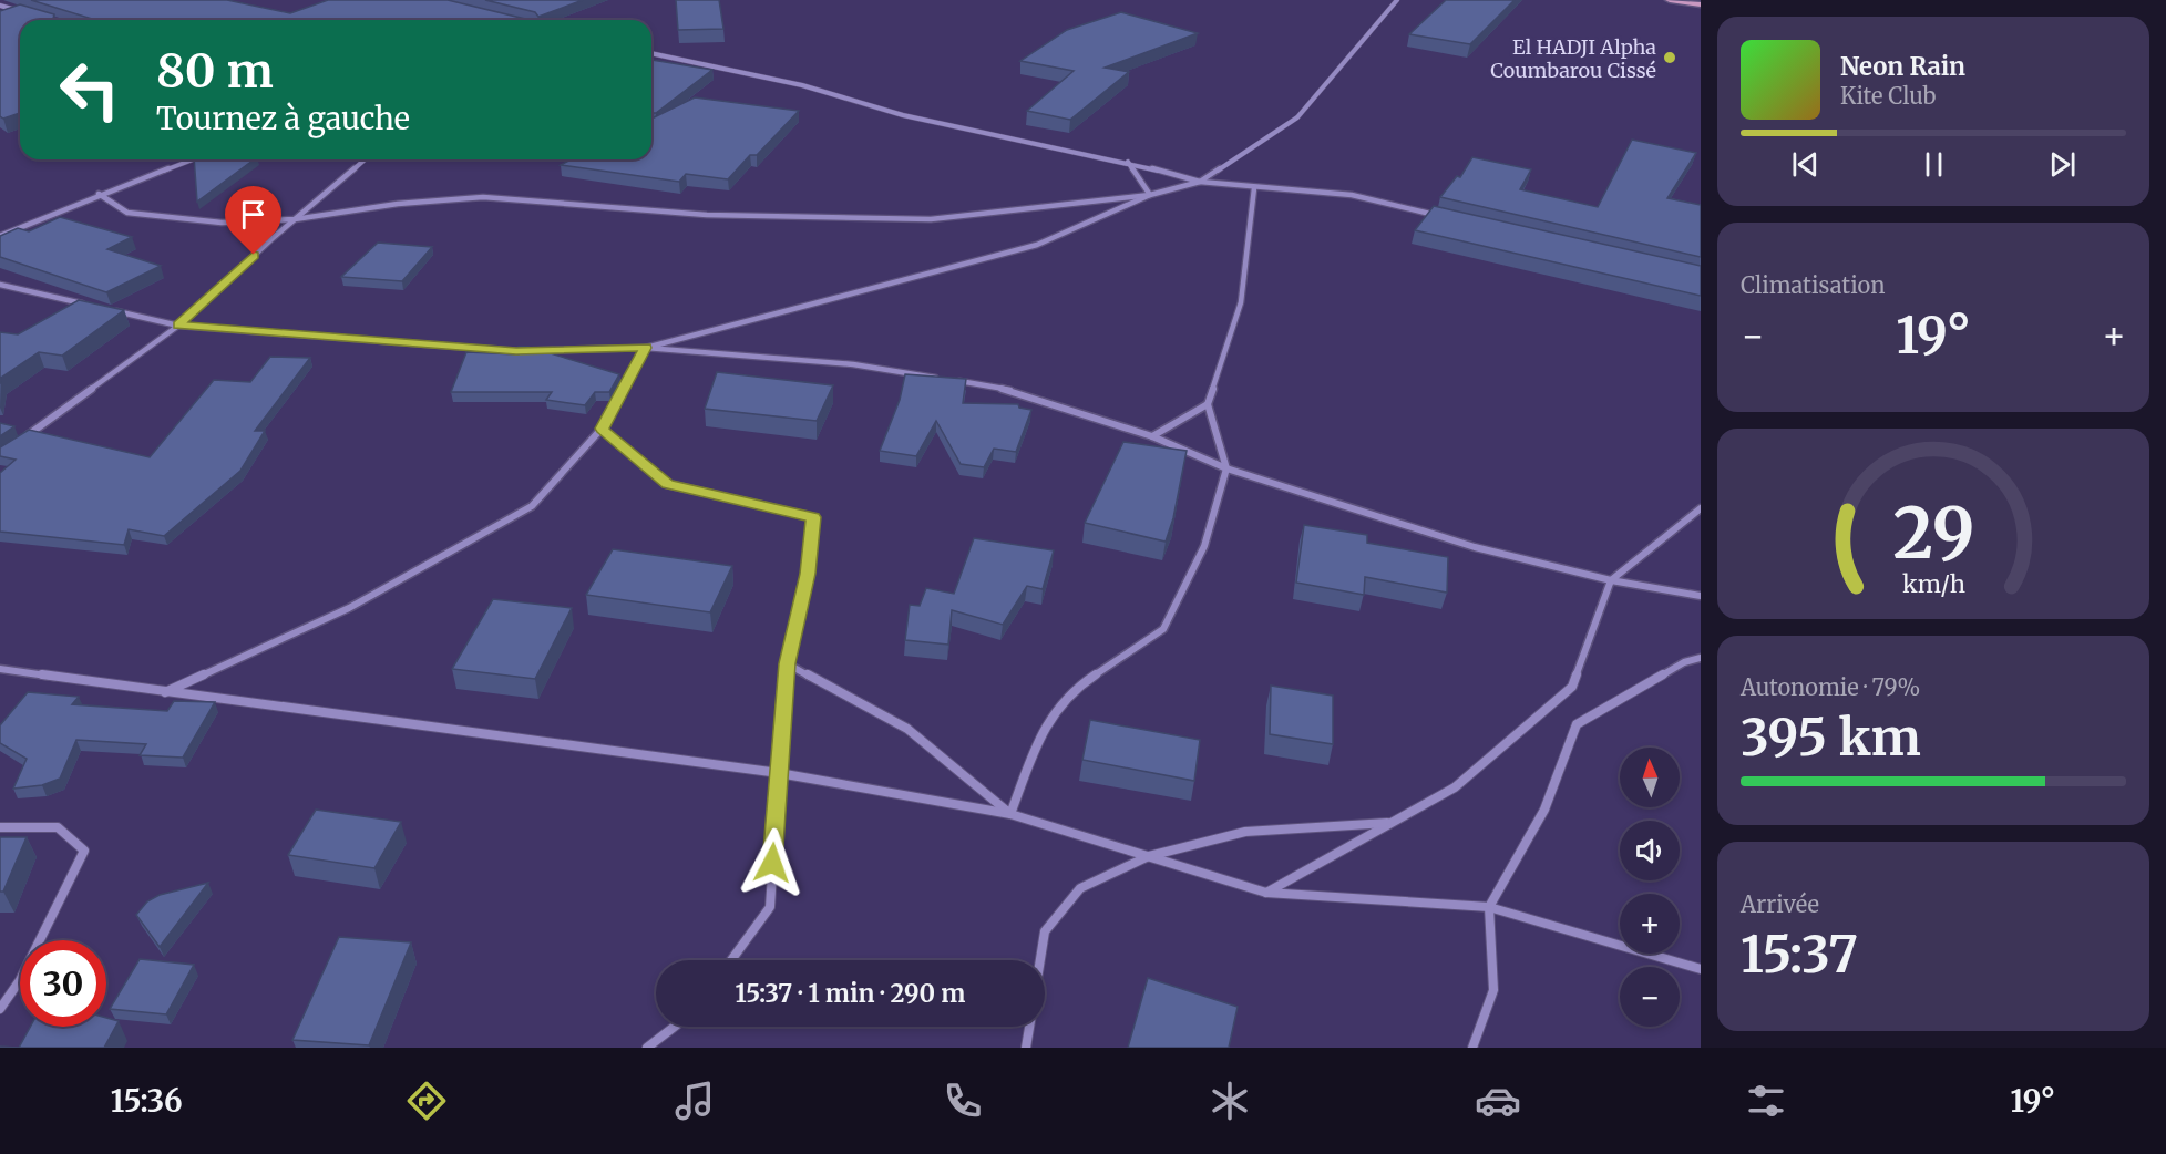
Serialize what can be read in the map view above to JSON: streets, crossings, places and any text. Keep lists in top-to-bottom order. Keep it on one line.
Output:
{"places":["El HADJI Alpha Coumbarou Cissé"],"north":"top","page":{"turn":["80 m","Tournez à gauche"],"song":["Neon Rain","Kite Club"],"tile":["Climatisation",["Autonomie · 79%","395 km"],["Arrivée","15:37"]],"heat":["−","19°","+"],"map_buttons":["+","−"],"limit":"30","trip":"15:37 · 1 min · 290 m","tabs":["15:36","19°"],"gauge":["29","km/h"]}}
